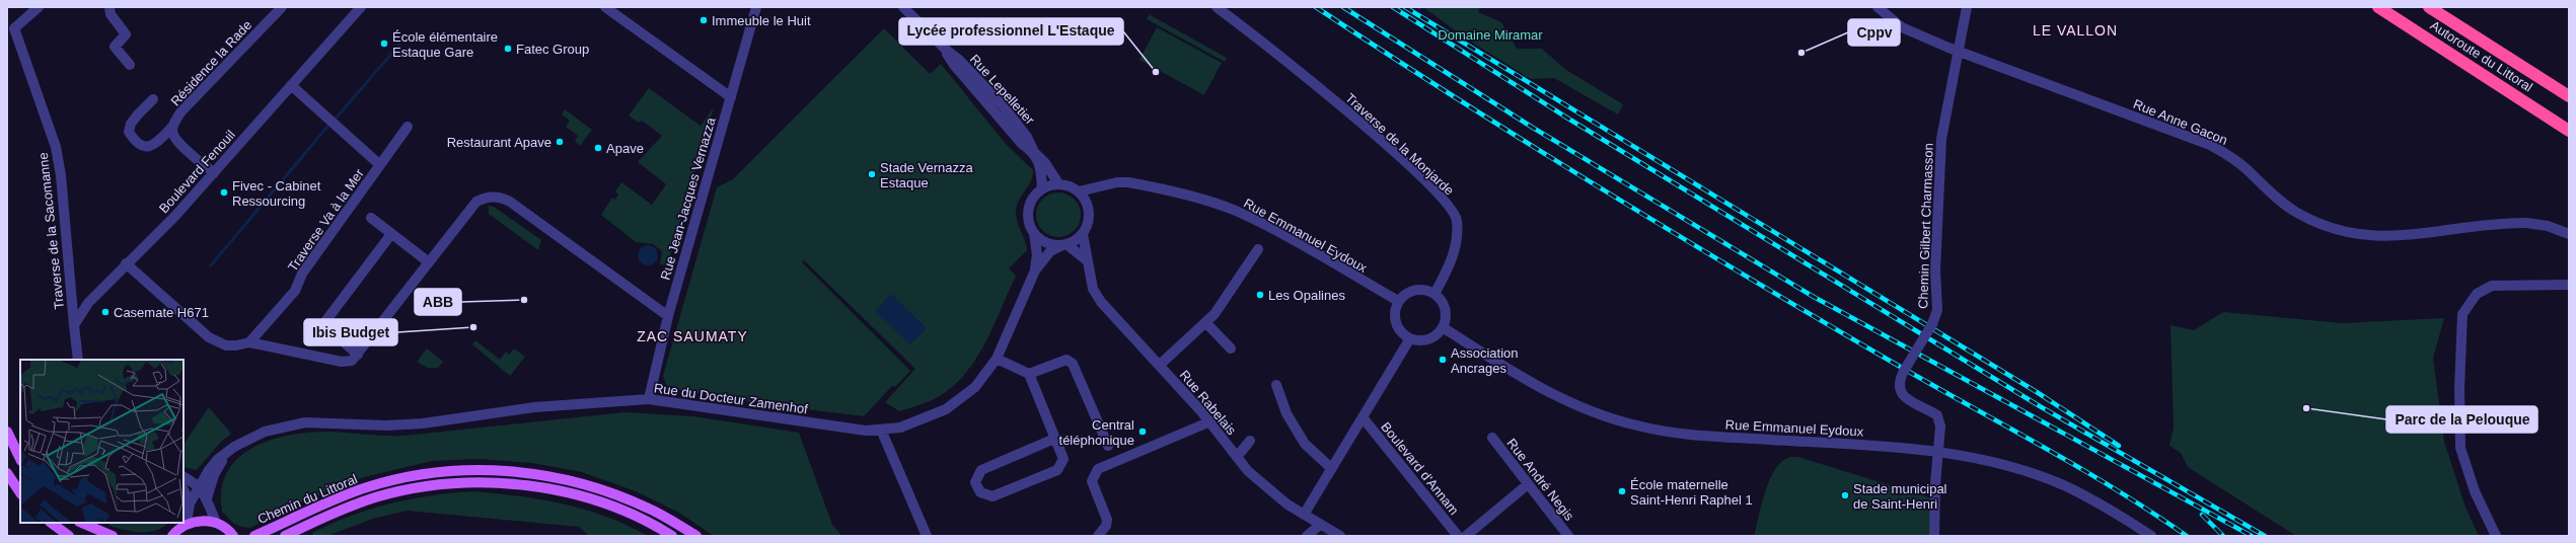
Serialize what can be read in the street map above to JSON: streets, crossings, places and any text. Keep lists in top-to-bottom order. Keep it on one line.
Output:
{"streets":{"highway":["Autoroute du Littoral"],"main road":["Chemin du Littoral"],"street":["Résidence la Rade","Rue Lepelletier","Rue Anne Gacon","Traverse de la Monjarde","Boulevard Fenouil","Rue Jean-Jacques Vernazza","Traverse Va à la Mer","Chemin Gilbert Charmasson","Traverse de la Sacomanne","Rue Emmanuel Eydoux","Rue du Docteur Zamenhof","Rue Rabelais","Boulevard d'Annam","Rue André Negis"]},"crossings":[["Rue Lepelletier","Rue Emmanuel Eydoux"],["Rue Lepelletier","Rue du Docteur Zamenhof"],["Rue Lepelletier","Rue Rabelais"],["Rue Anne Gacon","Chemin Gilbert Charmasson"],["Traverse de la Monjarde","Rue Emmanuel Eydoux"],["Boulevard Fenouil","Traverse de la Sacomanne"],["Rue Jean-Jacques Vernazza","Rue du Docteur Zamenhof"],["Rue Emmanuel Eydoux","Rue du Docteur Zamenhof"],["Rue Emmanuel Eydoux","Rue Rabelais"],["Rue du Docteur Zamenhof","Rue Rabelais"]],"districts":["LE VALLON","ZAC SAUMATY"],"parks":["Domaine Miramar"],"places":["Immeuble le Huit","École élémentaire Estaque Gare","Fatec Group","Cppv","Lycée professionnel L'Estaque","Restaurant Apave","Apave","Stade Vernazza Estaque","Fivec - Cabinet Ressourcing","Les Opalines","ABB","Casemate H671","Ibis Budget","Association Ancrages","Parc de la Pelouque","Central téléphonique","École maternelle Saint-Henri Raphel 1","Stade municipal de Saint-Henri"]}
